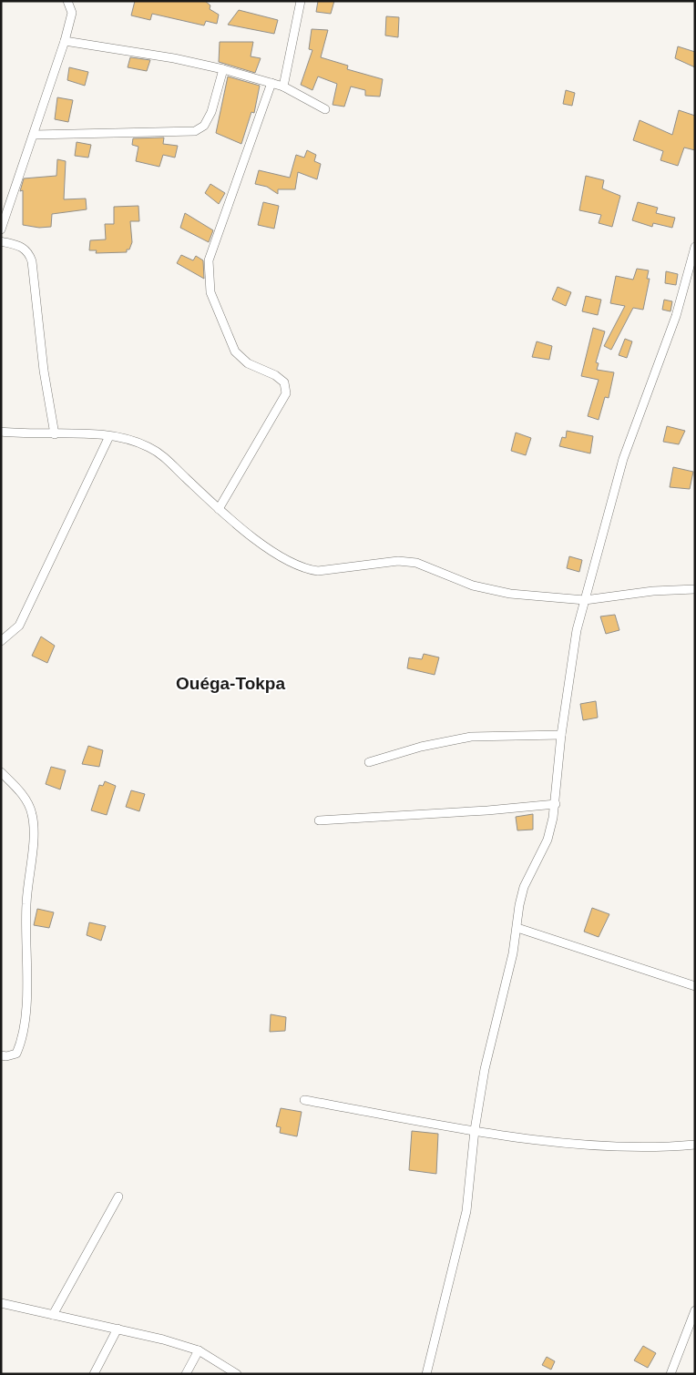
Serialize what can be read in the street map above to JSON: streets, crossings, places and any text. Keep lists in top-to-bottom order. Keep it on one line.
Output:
{"districts":["Ouéga-Tokpa"]}
